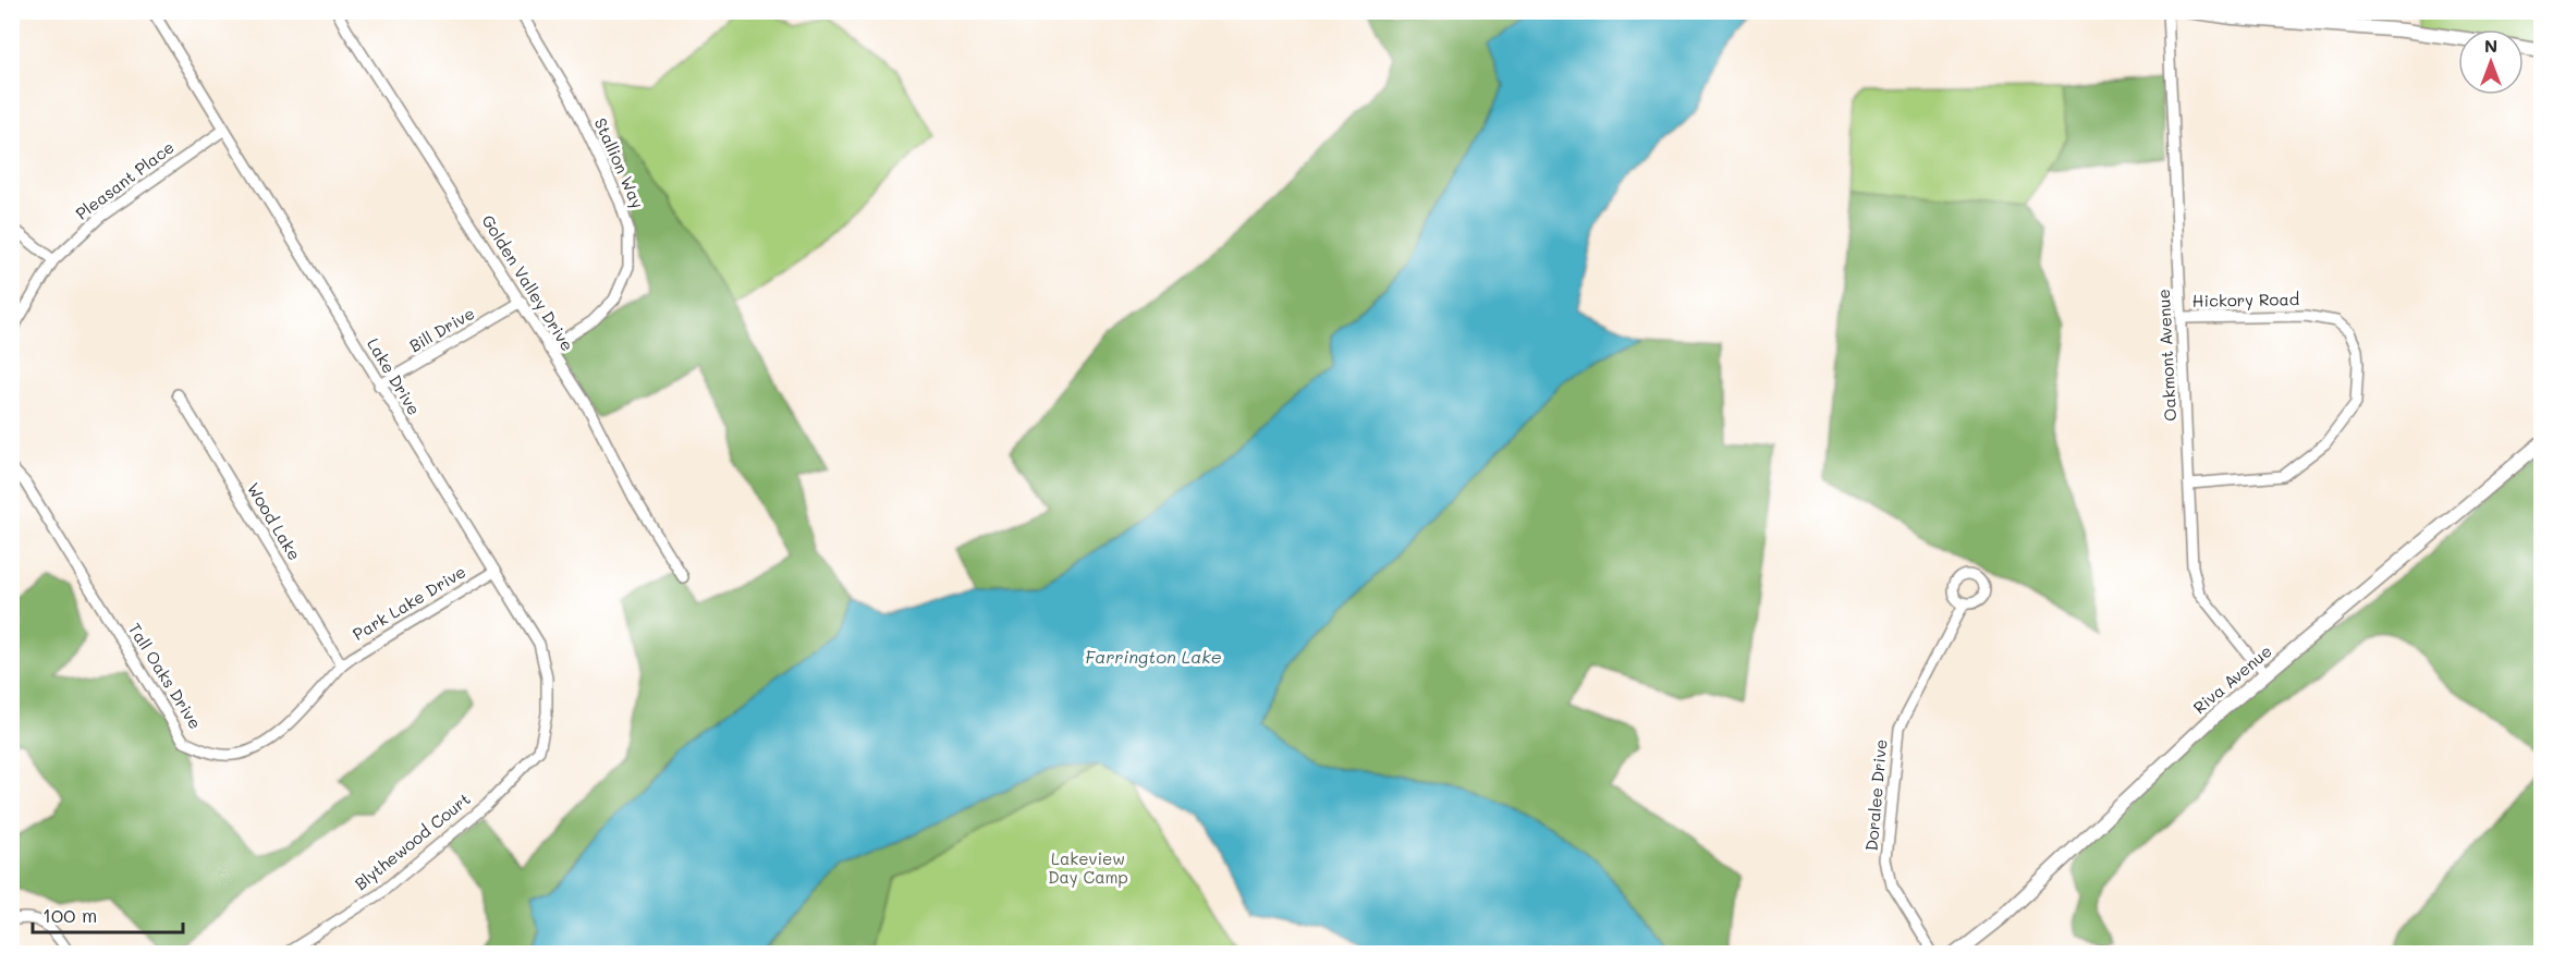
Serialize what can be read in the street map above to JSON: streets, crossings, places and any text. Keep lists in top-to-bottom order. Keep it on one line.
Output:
{"streets":{"street":["Stallion Way","Pleasant Place","Golden Valley Drive","Hickory Road","Bill Drive","Oakmont Avenue","Lake Drive","Wood Lake","Park Lake Drive","Tall Oaks Drive","Riva Avenue","Doralee Drive","Blythewood Court"]},"crossings":[["Stallion Way","Golden Valley Drive"],["Pleasant Place","Lake Drive"],["Golden Valley Drive","Bill Drive"],["Hickory Road","Oakmont Avenue"],["Bill Drive","Lake Drive"],["Oakmont Avenue","Riva Avenue"],["Lake Drive","Park Lake Drive"],["Lake Drive","Blythewood Court"],["Wood Lake","Park Lake Drive"],["Wood Lake","Tall Oaks Drive"],["Park Lake Drive","Tall Oaks Drive"]],"water":["Farrington Lake"],"parks":["Lakeview Day Camp"],"scale_bar":"100 m","north":"top"}
